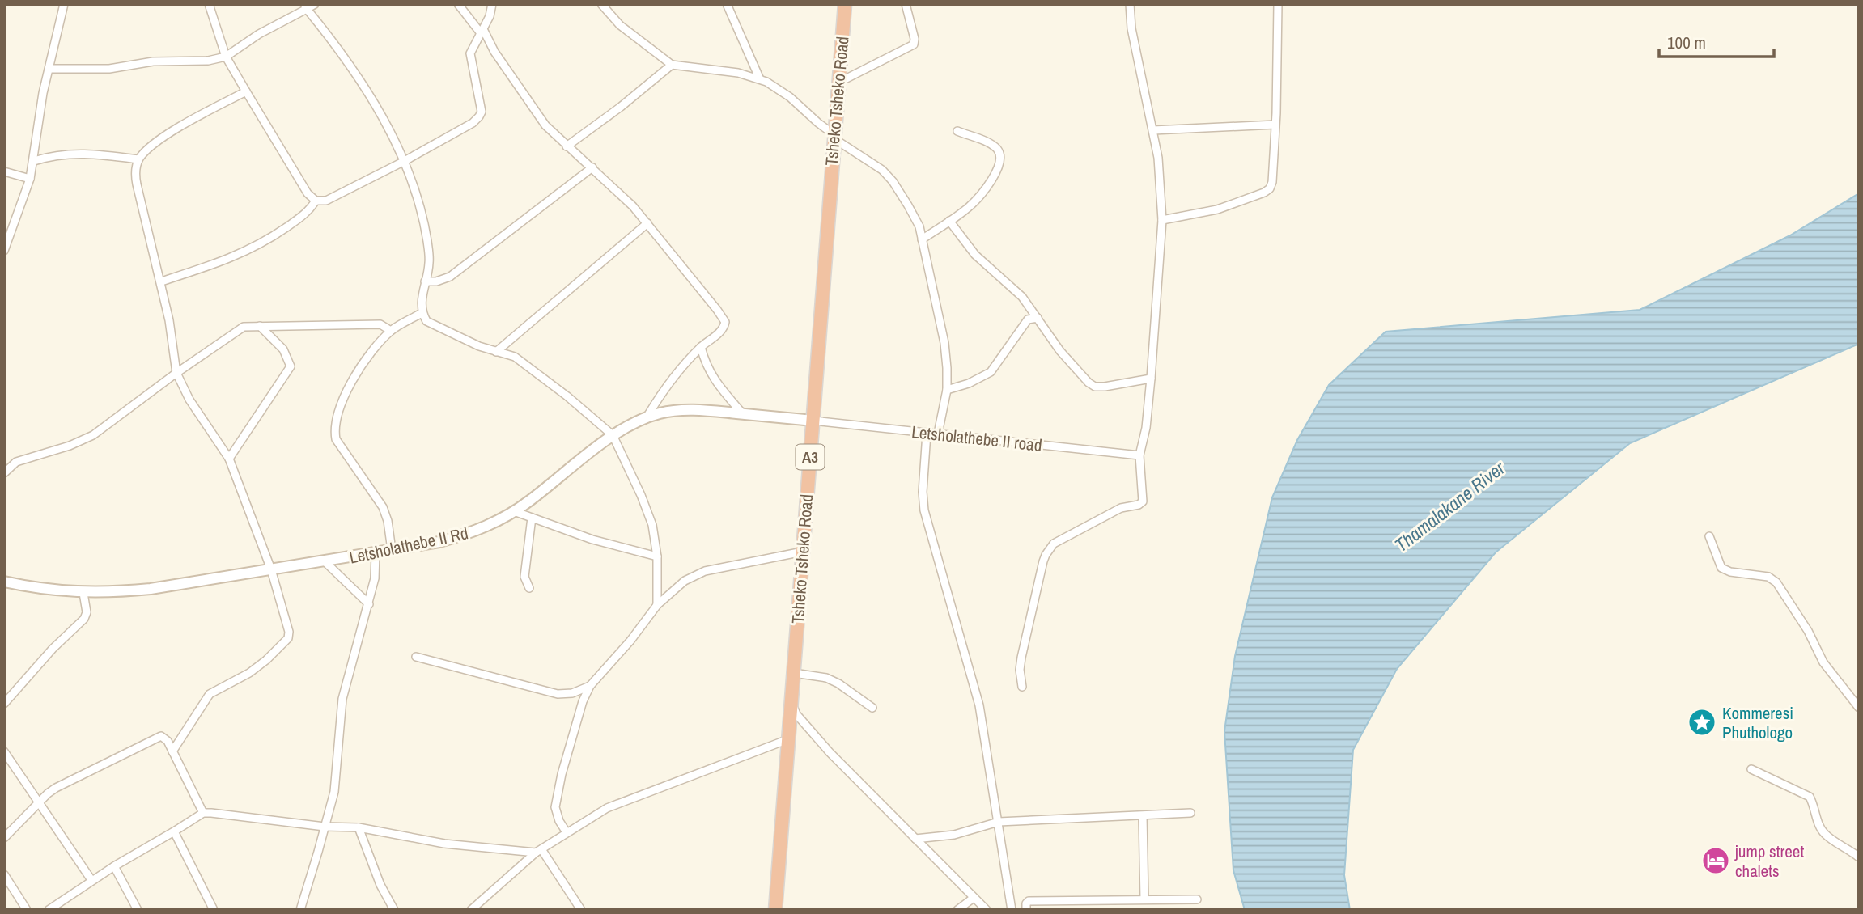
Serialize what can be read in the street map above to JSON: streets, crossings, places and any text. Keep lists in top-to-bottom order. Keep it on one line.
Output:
{"streets":{"highway":["Tsheko Tsheko Road","A3"],"street":["Letsholathebe II road","Letsholathebe II Rd"]},"crossings":[["Tsheko Tsheko Road","Letsholathebe II road"],["Tsheko Tsheko Road","Letsholathebe II Rd"],["Letsholathebe II road","Letsholathebe II Rd"]],"water":["Thamalakane River"],"places":{"place":["Kommeresi Phuthologo"],"hotel":["jump street chalets"]},"scale_bar":"100 m"}
